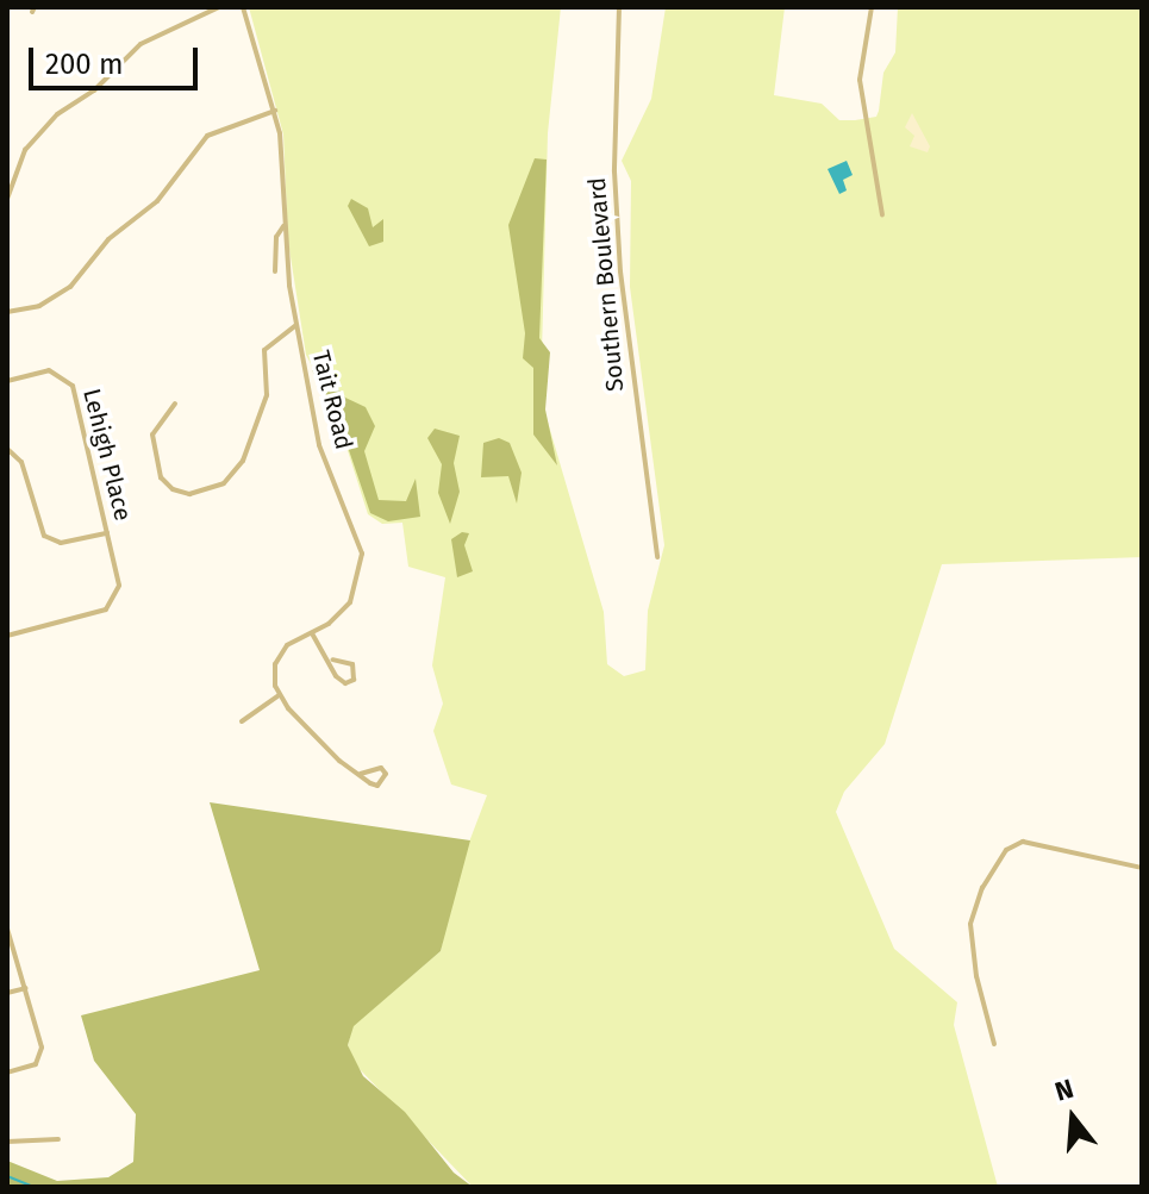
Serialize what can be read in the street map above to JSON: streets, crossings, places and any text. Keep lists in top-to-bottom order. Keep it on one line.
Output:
{"streets":{"street":["Southern Boulevard","Tait Road","Lehigh Place"]},"scale_bar":"200 m","north":"top"}
